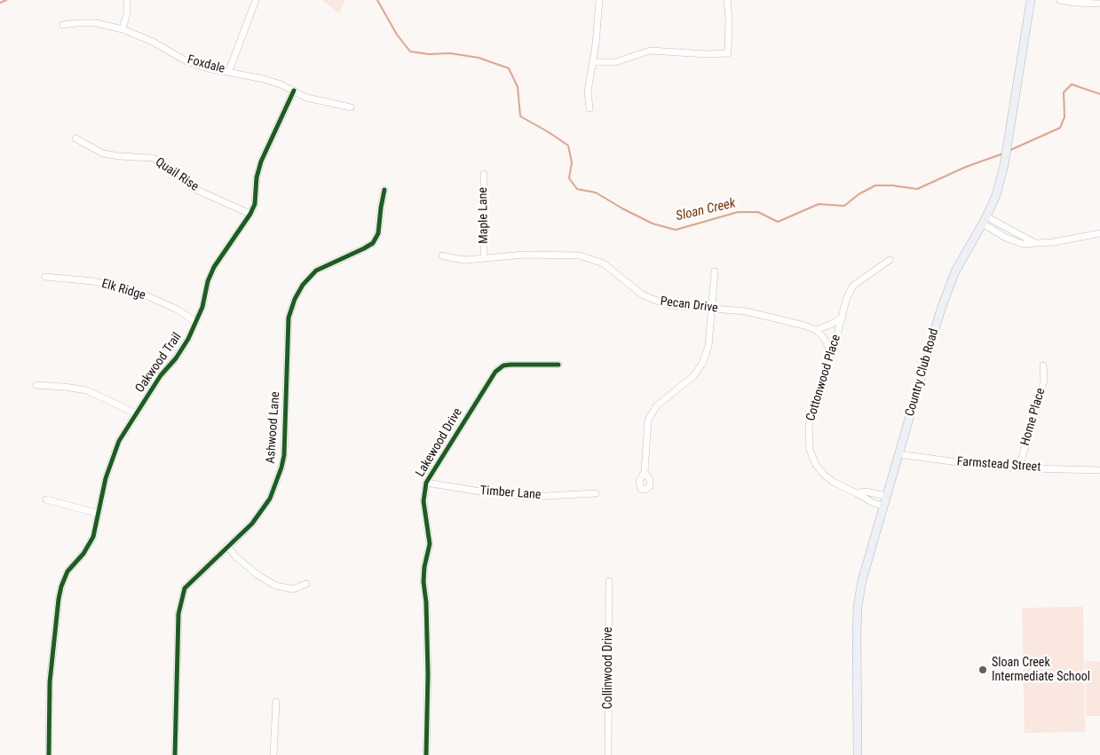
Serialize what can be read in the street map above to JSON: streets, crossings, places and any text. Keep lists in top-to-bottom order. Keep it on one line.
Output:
{"streets":{"main road":["Country Club Road"],"street":["Foxdale","Quail Rise","Maple Lane","Elk Ridge","Pecan Drive","Oakwood Trail","Cottonwood Place","Home Place","Ashwood Lane","Lakewood Drive","Farmstead Street","Timber Lane","Collinwood Drive"]},"crossings":[["Foxdale","Oakwood Trail"],["Quail Rise","Oakwood Trail"],["Maple Lane","Pecan Drive"],["Elk Ridge","Oakwood Trail"],["Country Club Road","Cottonwood Place"],["Country Club Road","Farmstead Street"],["Home Place","Farmstead Street"],["Lakewood Drive","Timber Lane"]],"water":["Sloan Creek"],"places":["Sloan Creek Intermediate School"]}
